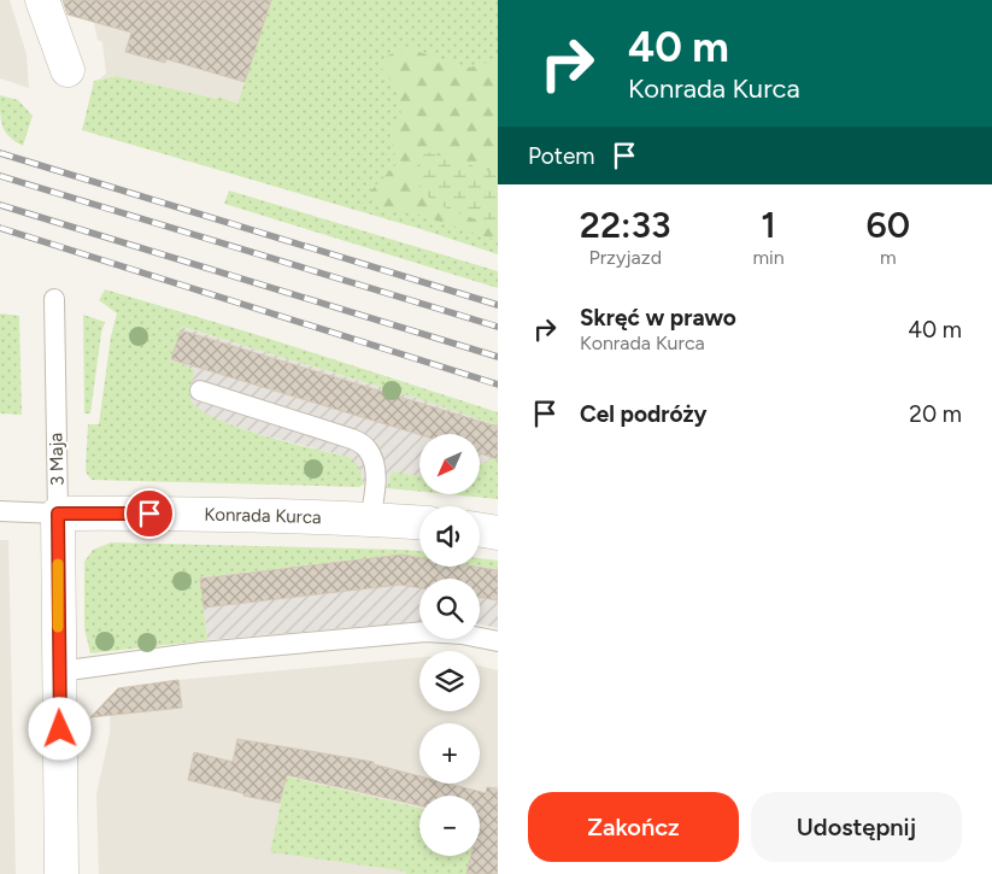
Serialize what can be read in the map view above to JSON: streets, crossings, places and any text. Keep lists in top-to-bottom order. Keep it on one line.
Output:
{"streets":{"street":["3 Maja","Konrada Kurca"]},"crossings":[["3 Maja","Konrada Kurca"]],"north":"bottom left","page":{"turn":["40 m","Konrada Kurca"],"then":"Potem","eta":["22:33","Przyjazd","1","min","60","m"],"list":[{"name":"Skręć w prawo","note":"Konrada Kurca","value":"40 m"},{"name":"Cel podróży","value":"20 m"}],"map_buttons":["+","−"],"buttons":["Zakończ","Udostępnij"]}}
